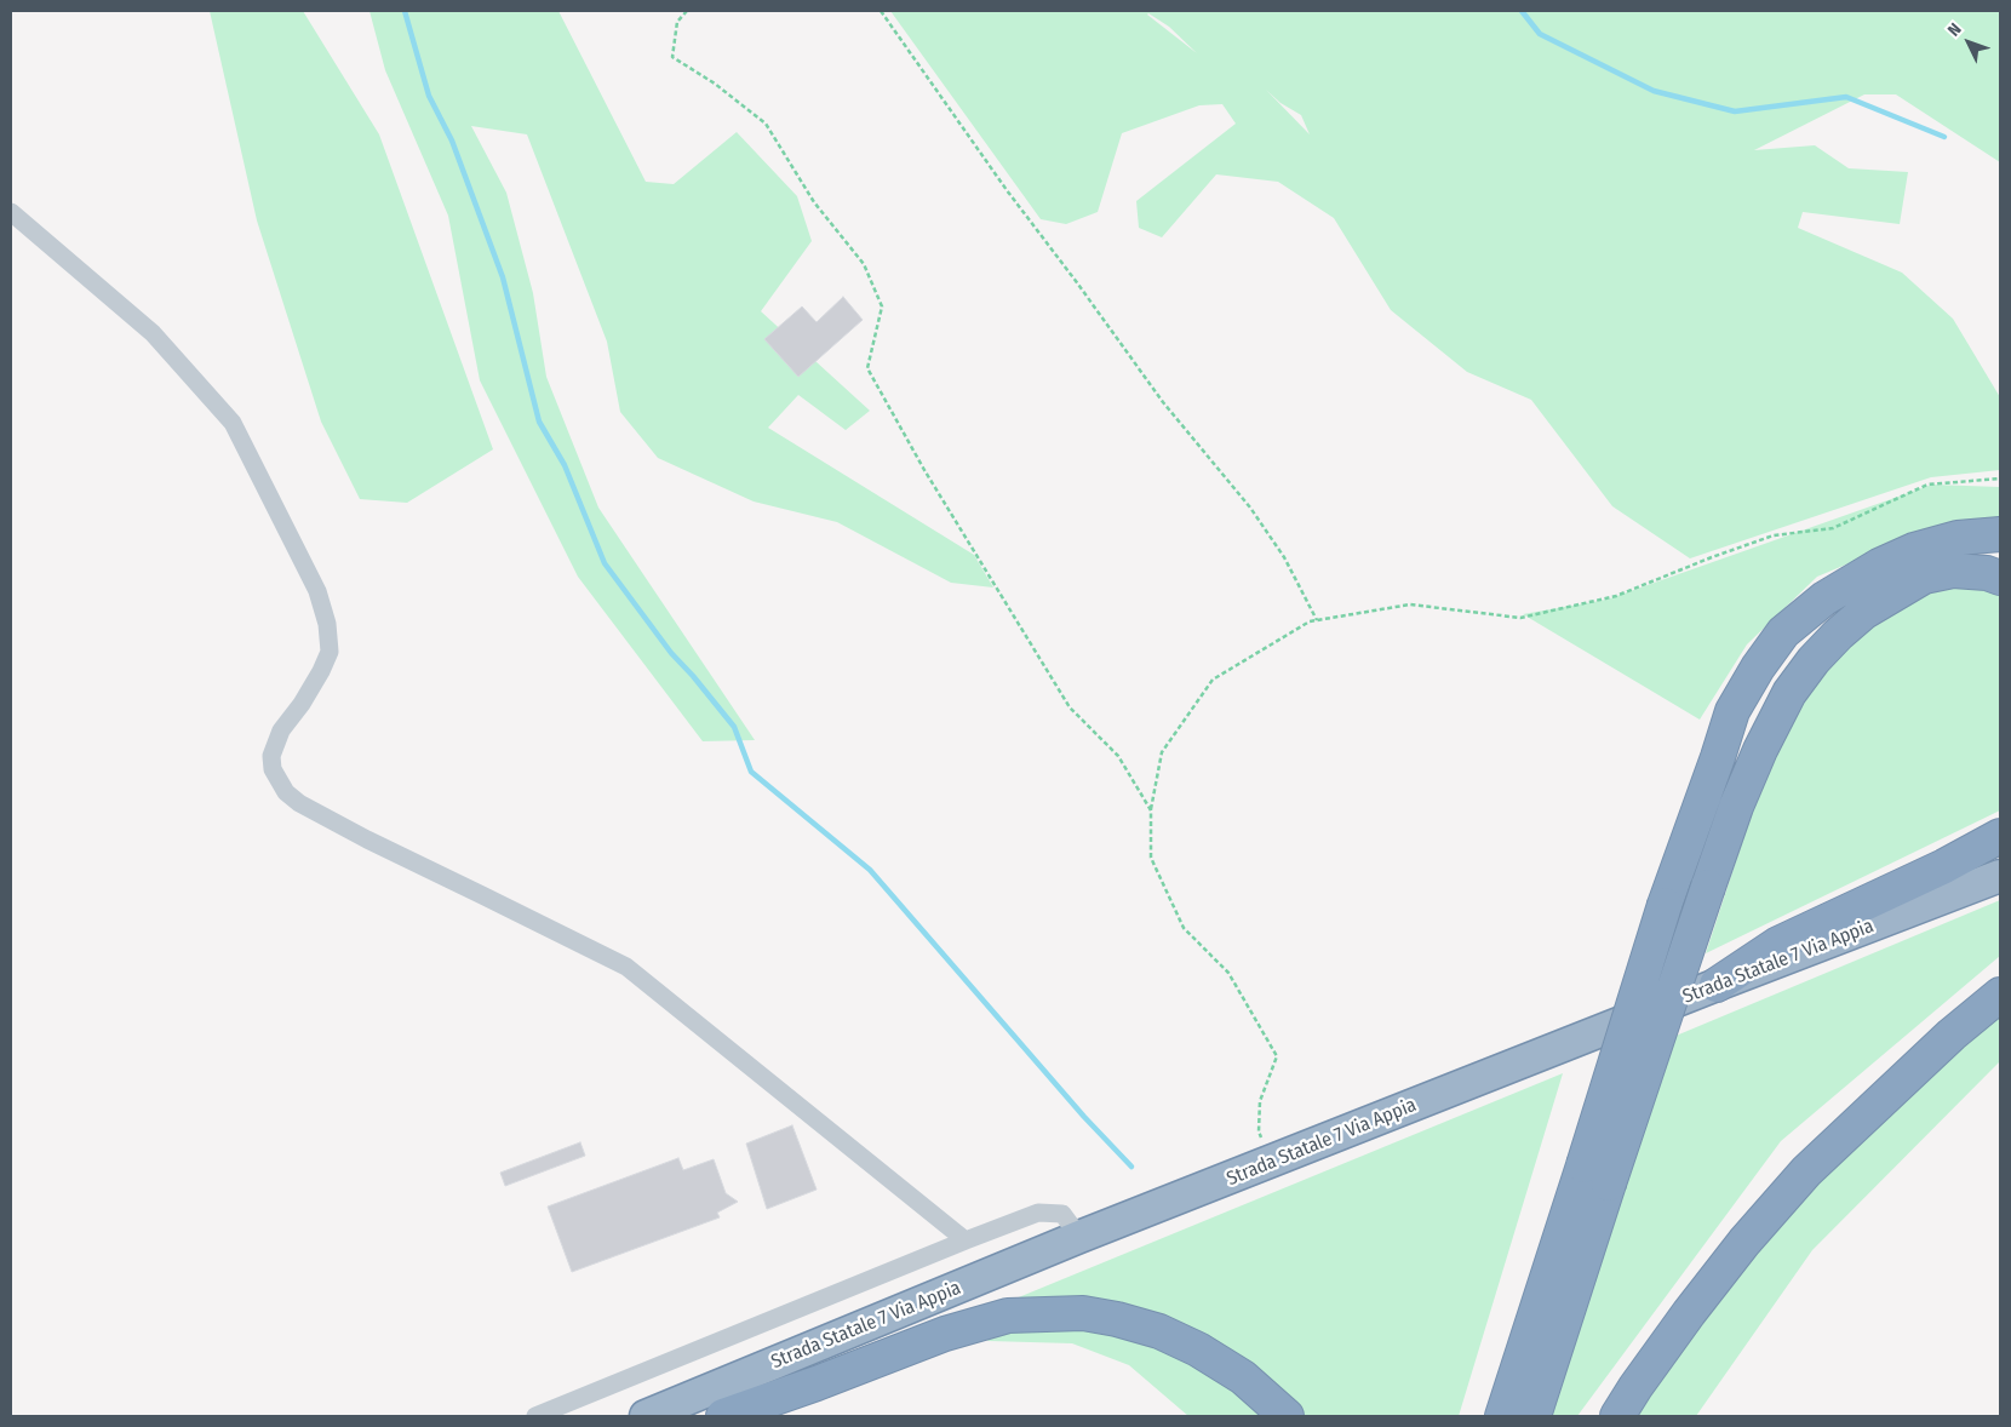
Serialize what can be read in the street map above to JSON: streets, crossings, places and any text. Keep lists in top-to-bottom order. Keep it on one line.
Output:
{"streets":{"highway":["Strada Statale 7 Via Appia"]},"north":"top left"}
